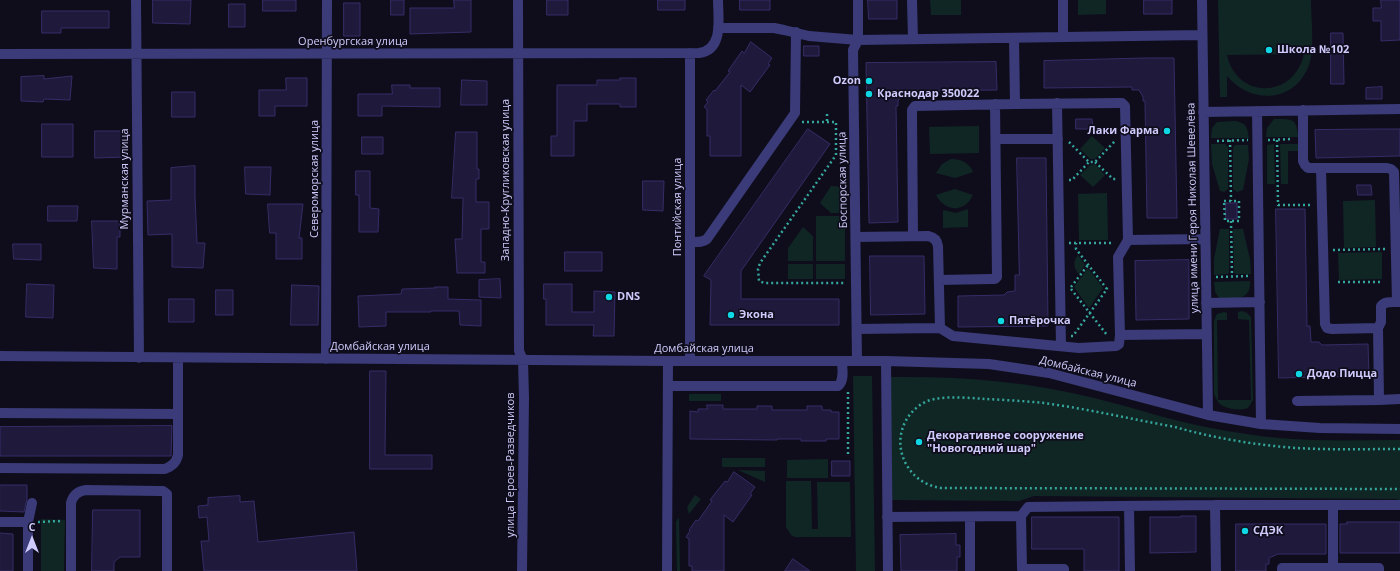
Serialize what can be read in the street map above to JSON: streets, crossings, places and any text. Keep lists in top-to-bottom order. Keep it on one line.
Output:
{"streets":{"street":["Оренбургская улица","Мурманская улица","Североморская улица","Западно-Кругликовская улица","Боспорская улица","Понтийская улица","улица имени Героя Николая Шевелёва","Домбайская улица","улица Героев-Разведчиков"]},"crossings":[["Оренбургская улица","Мурманская улица"],["Оренбургская улица","Североморская улица"],["Оренбургская улица","Западно-Кругликовская улица"],["Оренбургская улица","Понтийская улица"],["Мурманская улица","Домбайская улица"],["Североморская улица","Домбайская улица"],["Западно-Кругликовская улица","Домбайская улица"],["Западно-Кругликовская улица","улица Героев-Разведчиков"],["Боспорская улица","Домбайская улица"],["Понтийская улица","Домбайская улица"],["улица имени Героя Николая Шевелёва","Домбайская улица"],["Домбайская улица","улица Героев-Разведчиков"]],"places":["Школа №102","Ozon","Краснодар 350022","Лаки Фарма","DNS","Экона","Пятёрочка","Додо Пицца","Декоративное сооружение \"Новогодний шар\"","СДЭК"],"north":"top"}
